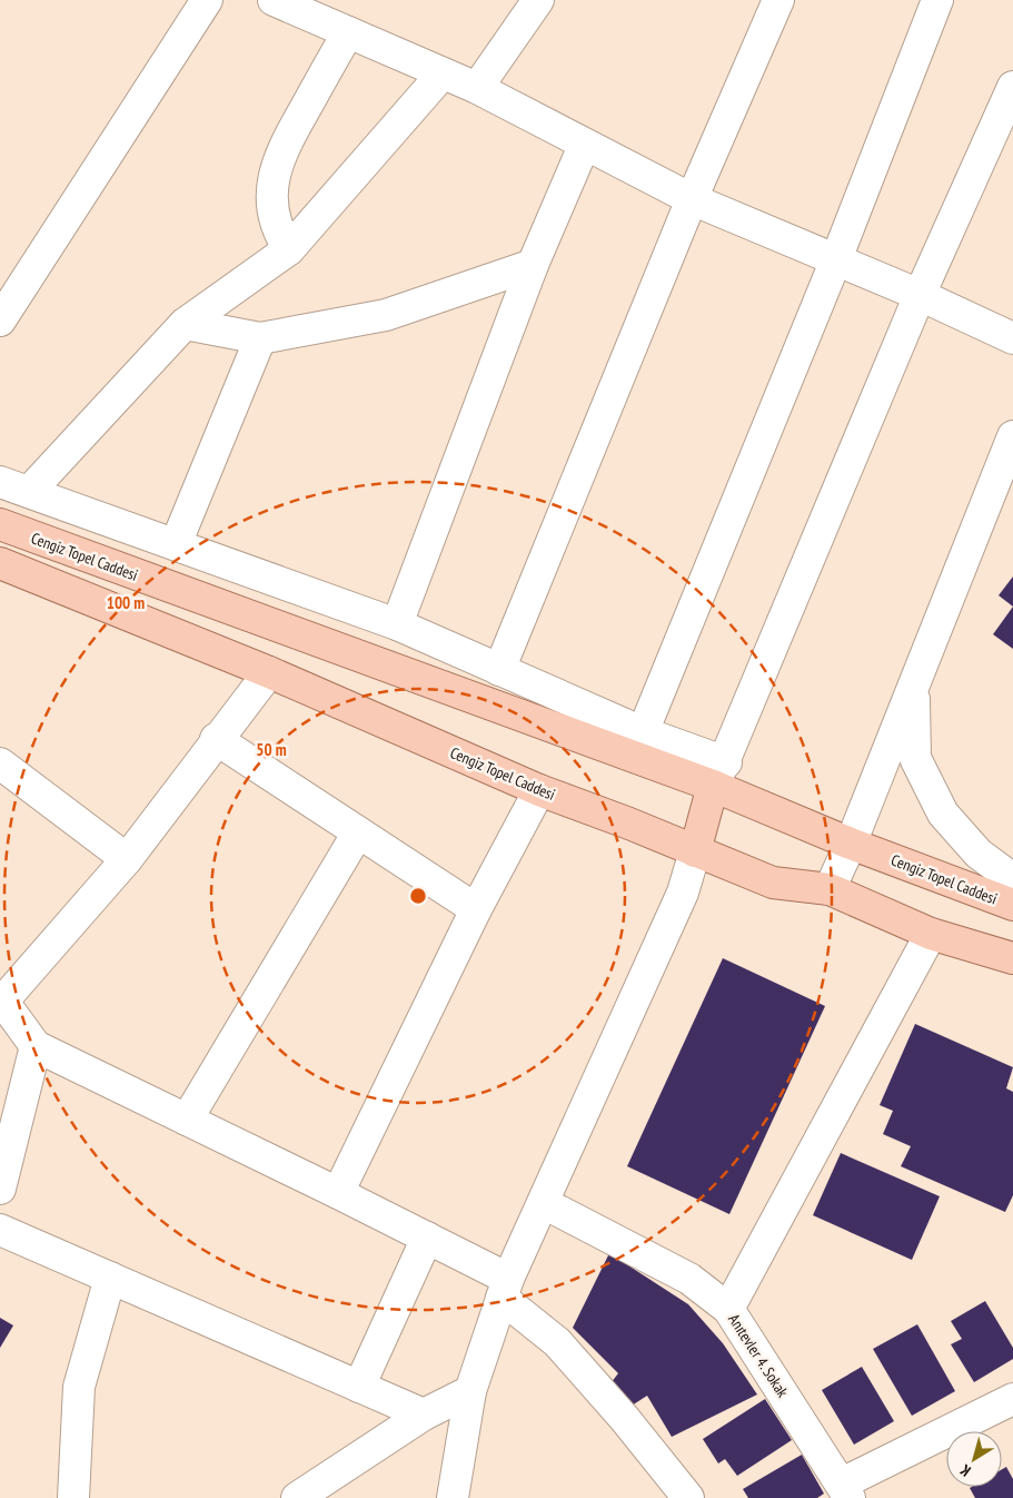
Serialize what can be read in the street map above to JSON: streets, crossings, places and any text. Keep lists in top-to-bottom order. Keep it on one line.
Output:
{"streets":{"main road":["Cengiz Topel Caddesi"],"street":["Anıtevler 4. Sokak"]},"north":"bottom left","rings":["100 m","50 m"]}
